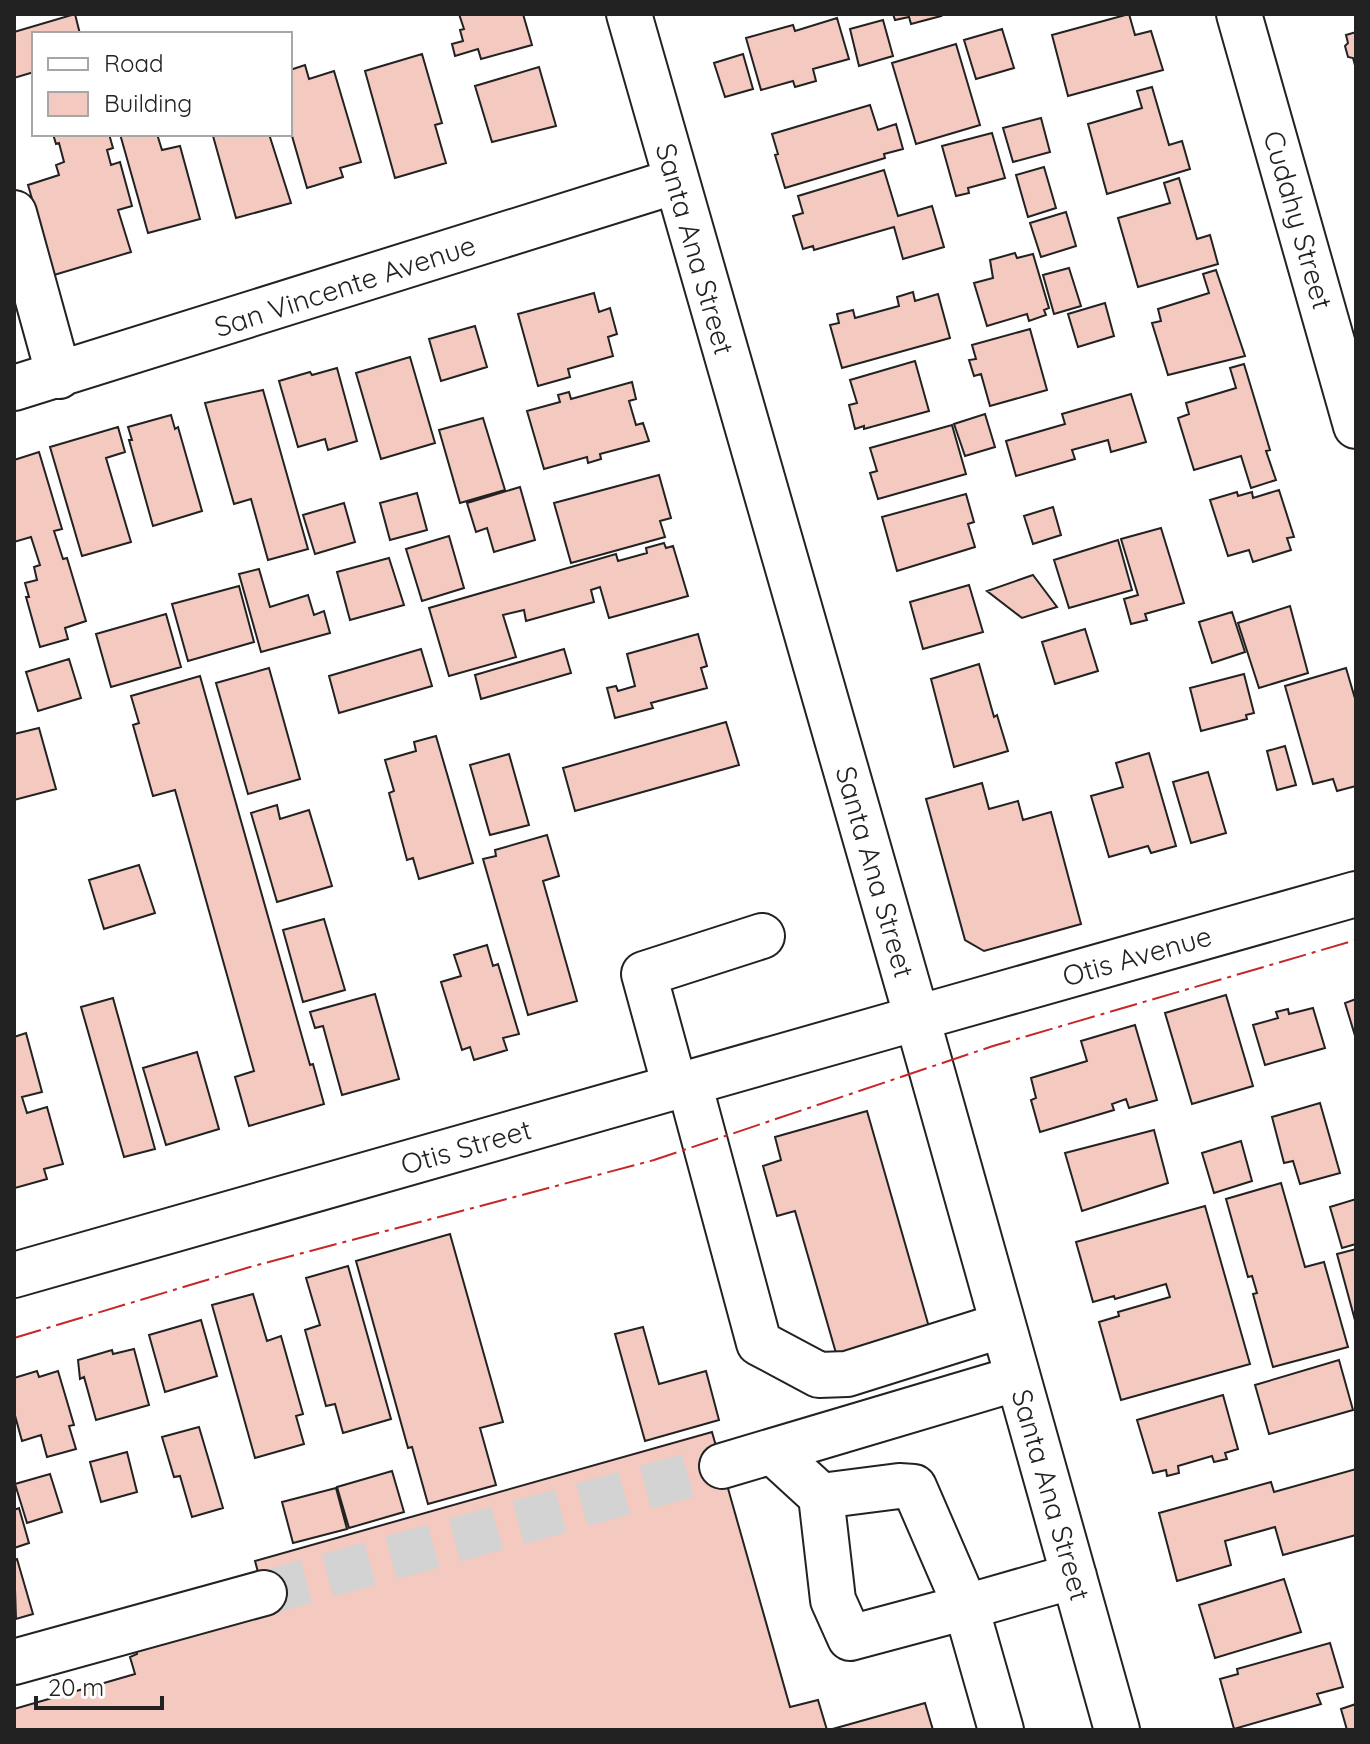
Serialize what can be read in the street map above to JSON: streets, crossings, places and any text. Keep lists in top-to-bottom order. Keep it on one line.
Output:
{"streets":{"street":["Cudahy Street","Santa Ana Street","San Vincente Avenue","Otis Avenue","Otis Street"]},"crossings":[["Santa Ana Street","San Vincente Avenue"],["Santa Ana Street","Otis Avenue"],["Santa Ana Street","Otis Street"],["Otis Avenue","Otis Street"]],"legend":["Road","Building"],"scale_bar":"20 m"}
